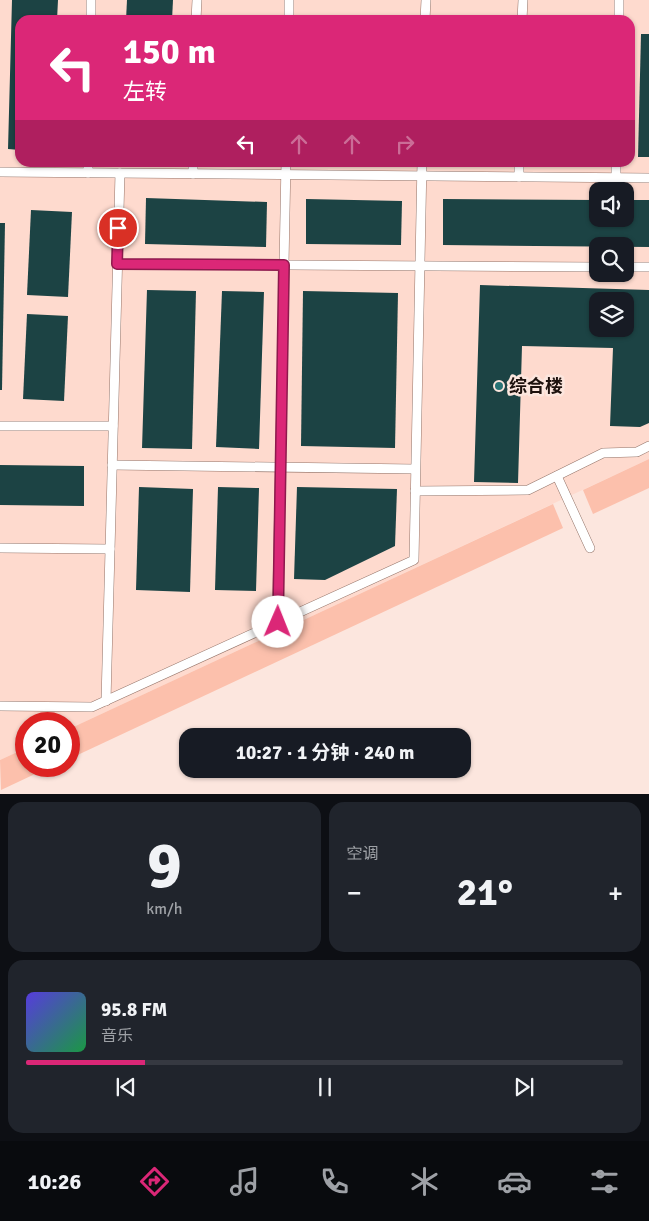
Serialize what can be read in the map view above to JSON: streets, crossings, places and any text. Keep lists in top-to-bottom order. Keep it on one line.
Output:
{"places":["综合楼"],"page":{"turn":["150 m","左转"],"limit":"20","trip":"10:27 · 1 分钟 · 240 m","tile":[["9","km/h"],"空调"],"heat":["−","21°","+"],"song":["95.8 FM","音乐"],"tabs":"10:26"}}
